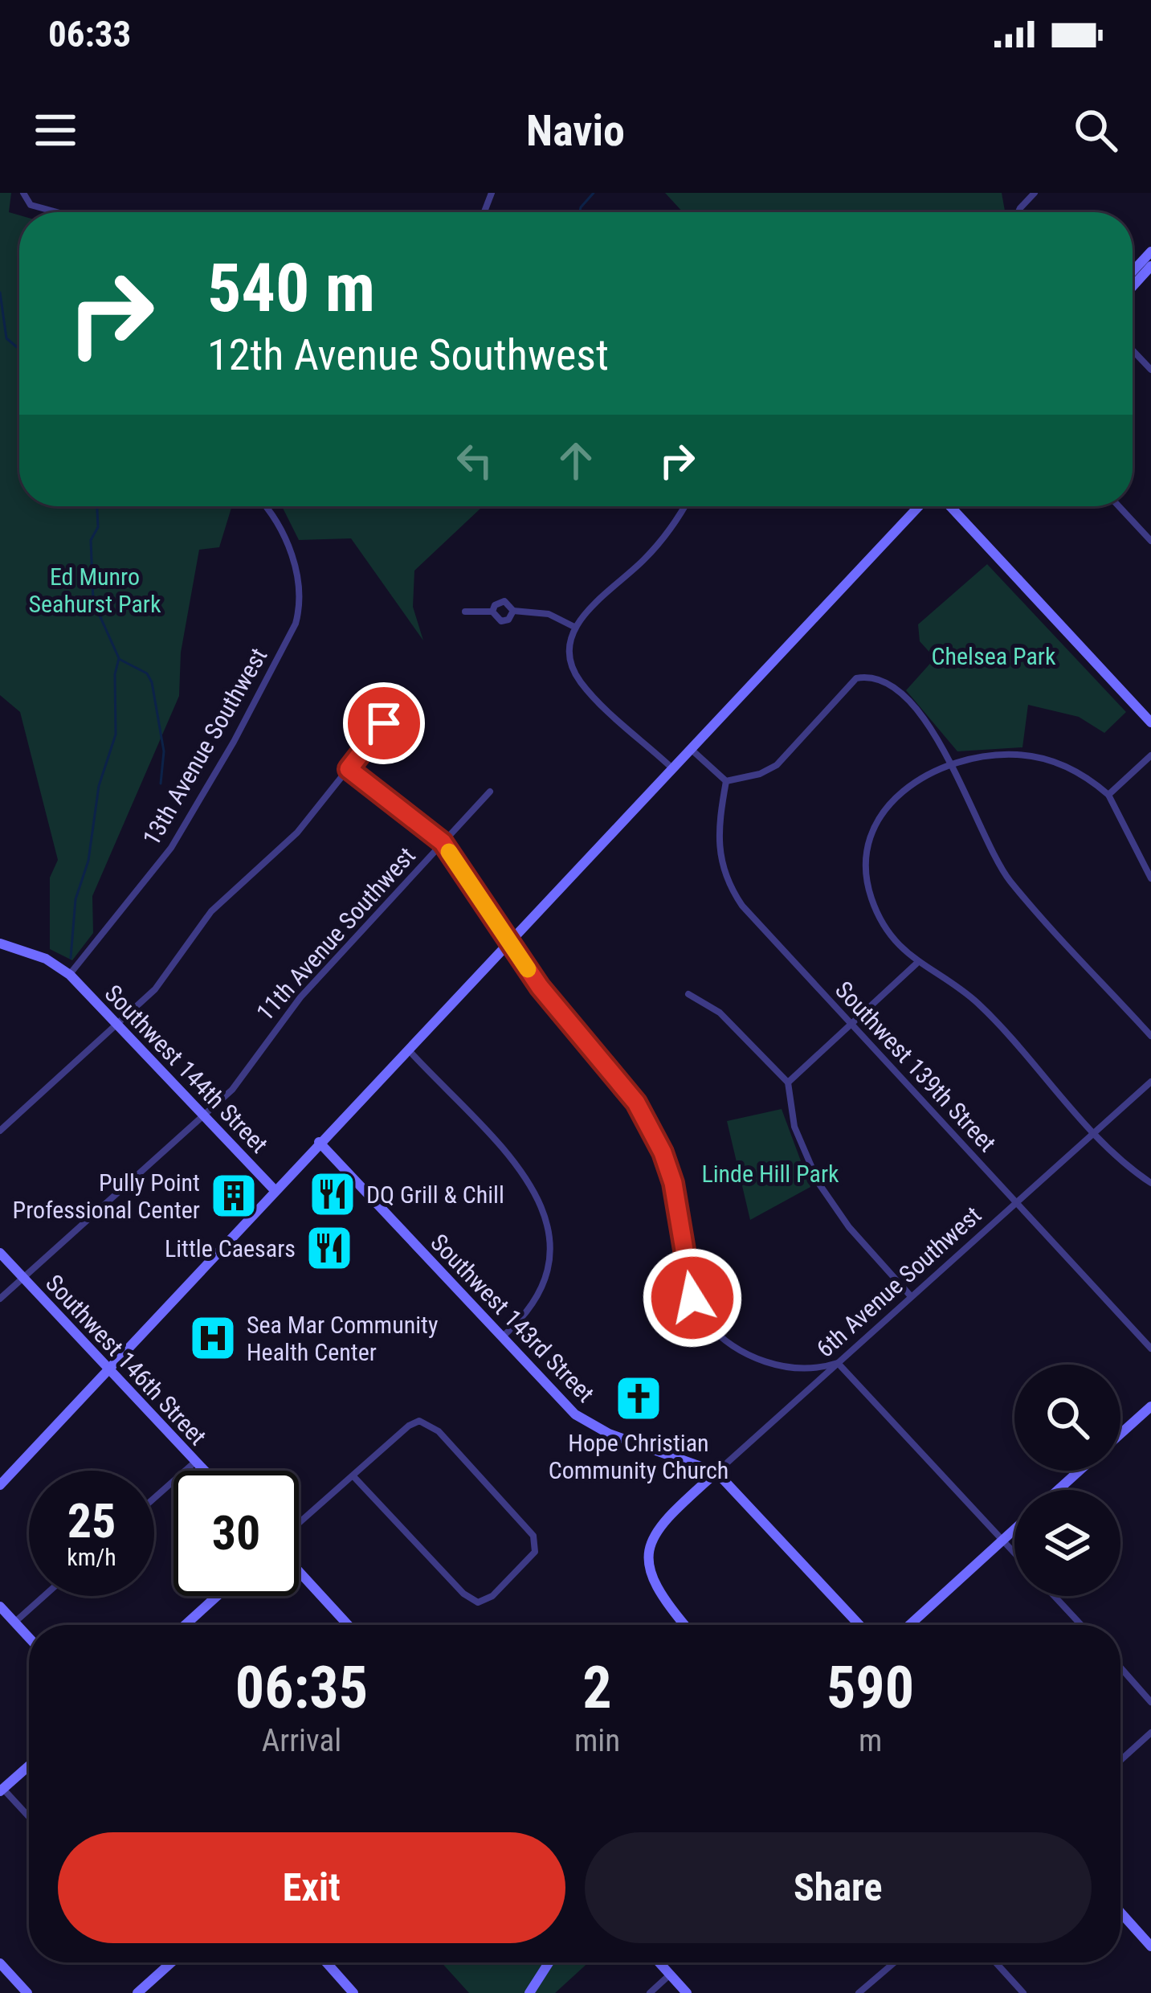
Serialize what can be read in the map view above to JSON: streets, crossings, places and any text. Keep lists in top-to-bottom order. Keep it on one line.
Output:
{"streets":{"street":["13th Avenue Southwest","11th Avenue Southwest","Southwest 139th Street","Southwest 144th Street","6th Avenue Southwest","Southwest 143rd Street","Southwest 146th Street"]},"crossings":[["13th Avenue Southwest","Southwest 144th Street"],["11th Avenue Southwest","Southwest 144th Street"],["11th Avenue Southwest","Southwest 146th Street"],["Southwest 139th Street","6th Avenue Southwest"],["6th Avenue Southwest","Southwest 143rd Street"]],"parks":["Ed Munro Seahurst Park","Chelsea Park","Linde Hill Park"],"places":{"restaurant":["DQ Grill & Chill","Little Caesars"],"building":["Pully Point Professional Center"],"hospital":["Sea Mar Community Health Center"],"church":["Hope Christian Community Church"]},"page":{"status":"06:33","header":"Navio","turn":["540 m","12th Avenue Southwest"],"speed":"25 km/h","limit":"30","eta":["06:35","Arrival","2","min","590","m"],"buttons":["Exit","Share"]}}
